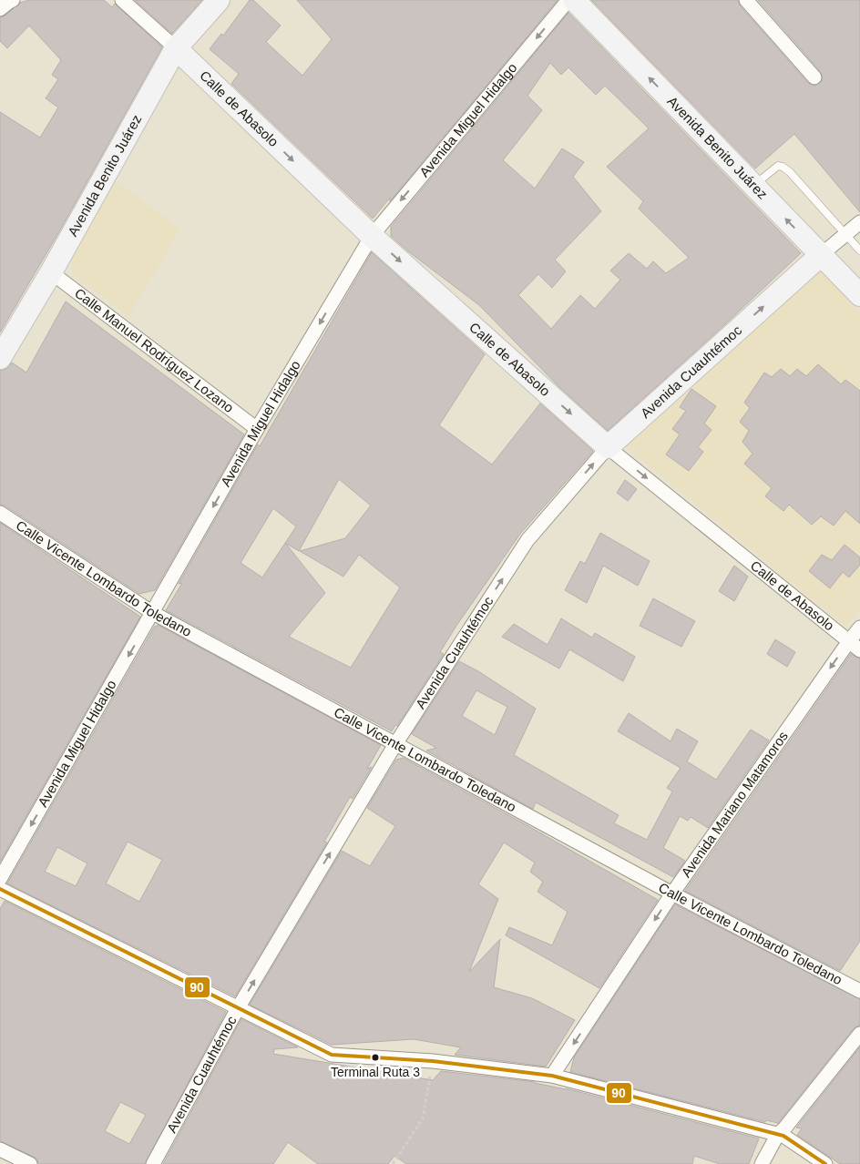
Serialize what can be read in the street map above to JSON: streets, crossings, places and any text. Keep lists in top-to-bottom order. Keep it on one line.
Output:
{"streets":{"main road":["Calle de Abasolo","Avenida Benito Juárez","Avenida Cuauhtémoc"],"street":["Avenida Miguel Hidalgo","Calle Manuel Rodríguez Lozano","Calle Vicente Lombardo Toledano","Avenida Mariano Matamoros"]},"crossings":[["Calle de Abasolo","Avenida Miguel Hidalgo"],["Calle de Abasolo","Avenida Benito Juárez"],["Calle de Abasolo","Avenida Cuauhtémoc"],["Calle de Abasolo","Avenida Mariano Matamoros"],["Avenida Miguel Hidalgo","Calle Manuel Rodríguez Lozano"],["Avenida Miguel Hidalgo","Calle Vicente Lombardo Toledano"],["Avenida Benito Juárez","Calle Manuel Rodríguez Lozano"],["Avenida Benito Juárez","Avenida Cuauhtémoc"],["Avenida Cuauhtémoc","Calle Vicente Lombardo Toledano"],["Calle Vicente Lombardo Toledano","Avenida Mariano Matamoros"]],"one_way":["Calle de Abasolo","Avenida Miguel Hidalgo","Avenida Benito Juárez","Avenida Cuauhtémoc","Avenida Mariano Matamoros"],"places":["Terminal Ruta 3"],"lines":["transit line 90"]}
